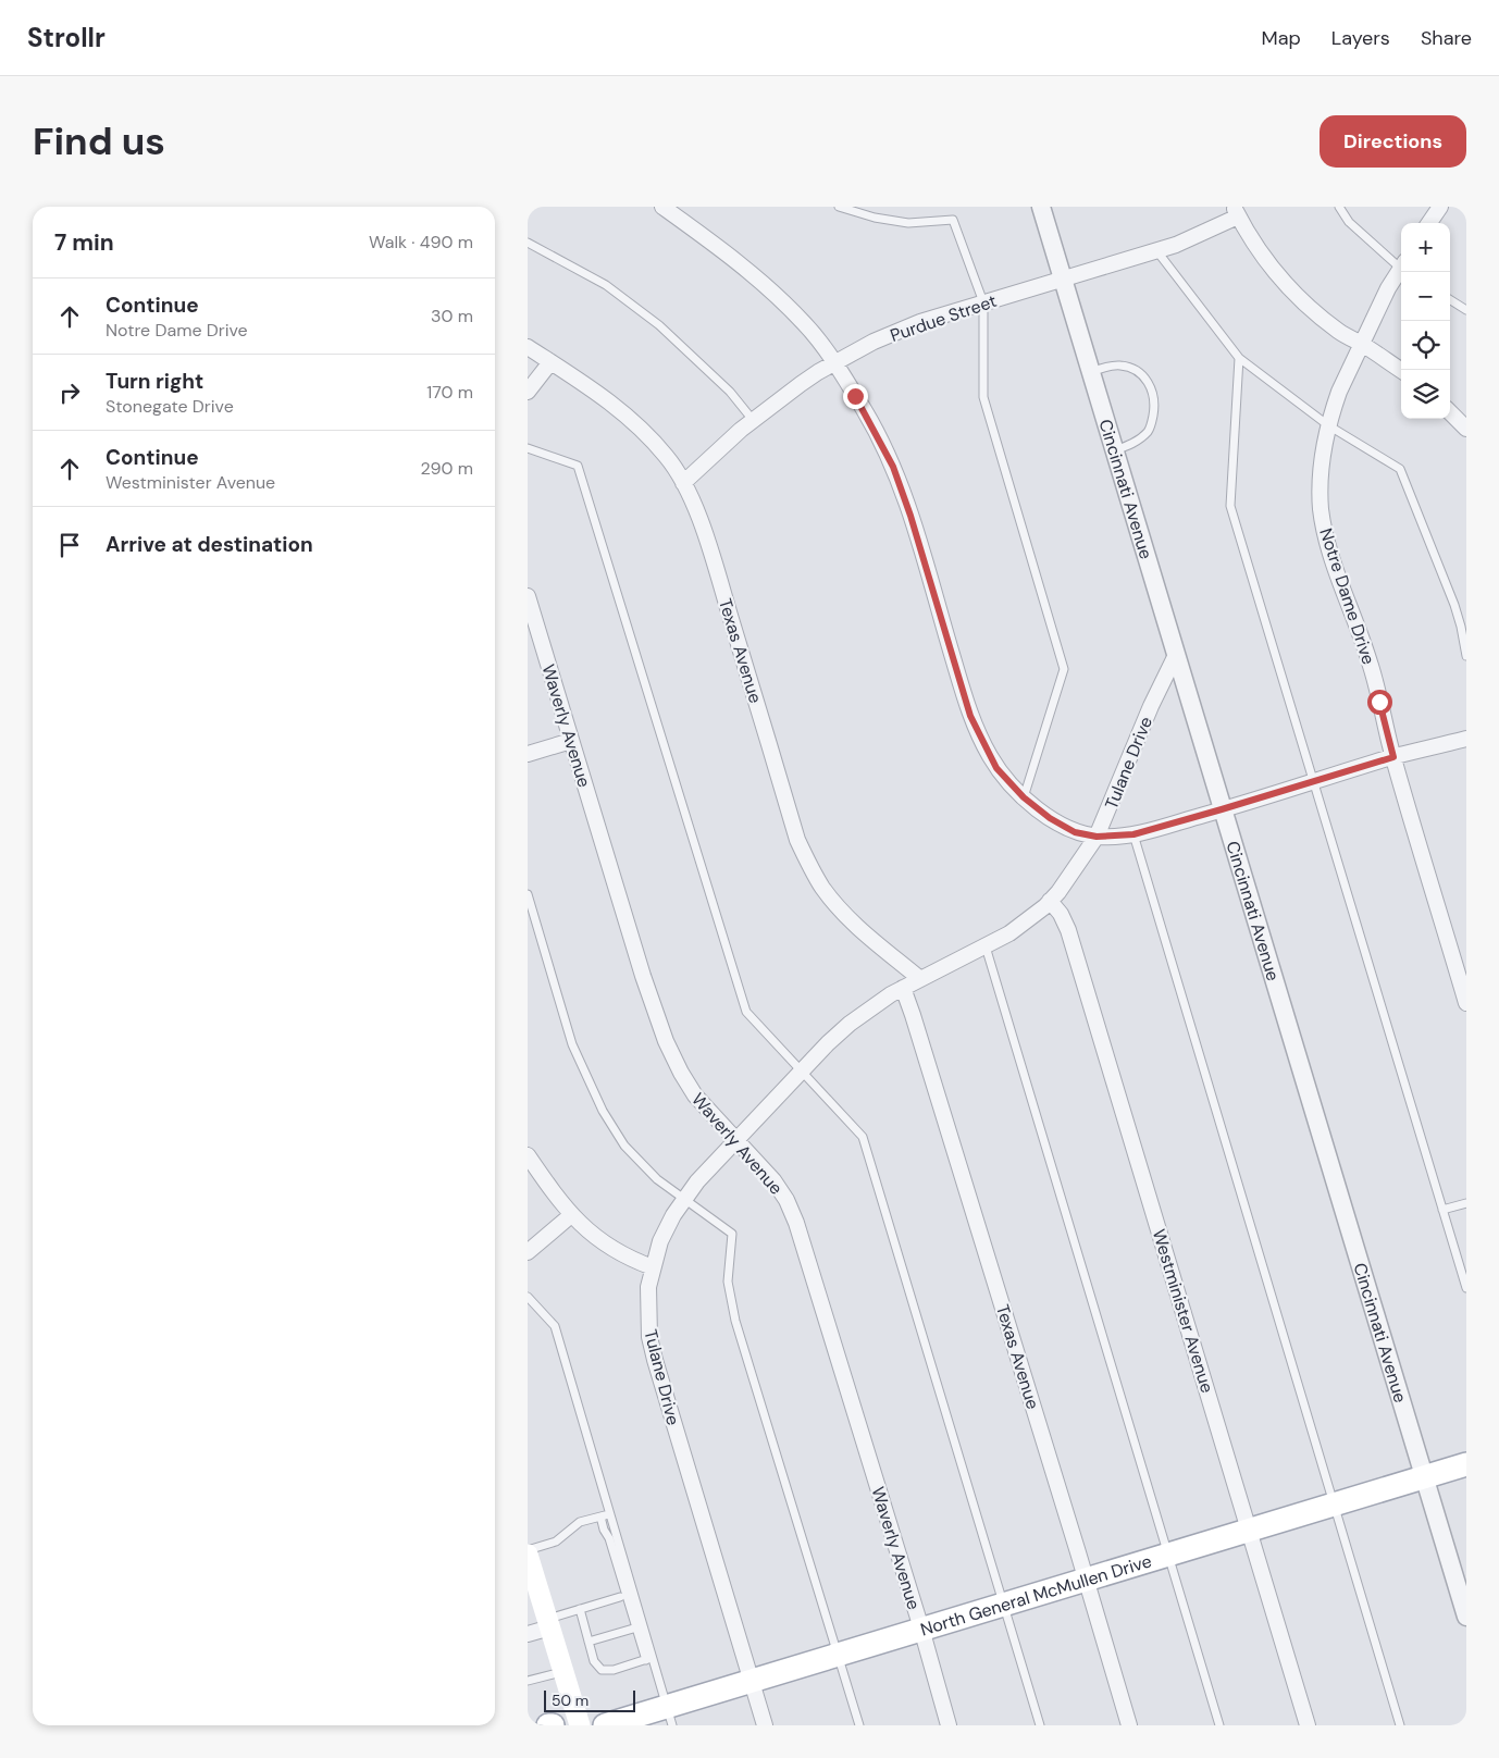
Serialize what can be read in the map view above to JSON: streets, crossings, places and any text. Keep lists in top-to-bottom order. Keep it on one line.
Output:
{"streets":{"main road":["North General McMullen Drive"],"street":["Purdue Street","Cincinnati Avenue","Notre Dame Drive","Texas Avenue","Waverly Avenue","Tulane Drive","Westminister Avenue"]},"crossings":[["Purdue Street","Cincinnati Avenue"],["Purdue Street","Texas Avenue"],["Cincinnati Avenue","Tulane Drive"],["Cincinnati Avenue","North General McMullen Drive"],["Texas Avenue","Tulane Drive"],["Texas Avenue","North General McMullen Drive"],["Waverly Avenue","Tulane Drive"],["Waverly Avenue","North General McMullen Drive"],["Tulane Drive","Westminister Avenue"],["Tulane Drive","North General McMullen Drive"],["Westminister Avenue","North General McMullen Drive"]],"scale_bar":"50 m","page":{"header":"Strollr","nav":["Map","Layers","Share"],"buttons":"Directions","title":"Find us","heading":["7 min","Walk · 490 m"],"map_buttons":["+","−"],"list":[["Continue","Notre Dame Drive","30 m"],["Turn right","Stonegate Drive","170 m"],["Continue","Westminister Avenue","290 m"],"Arrive at destination"],"scale":"50 m"}}
